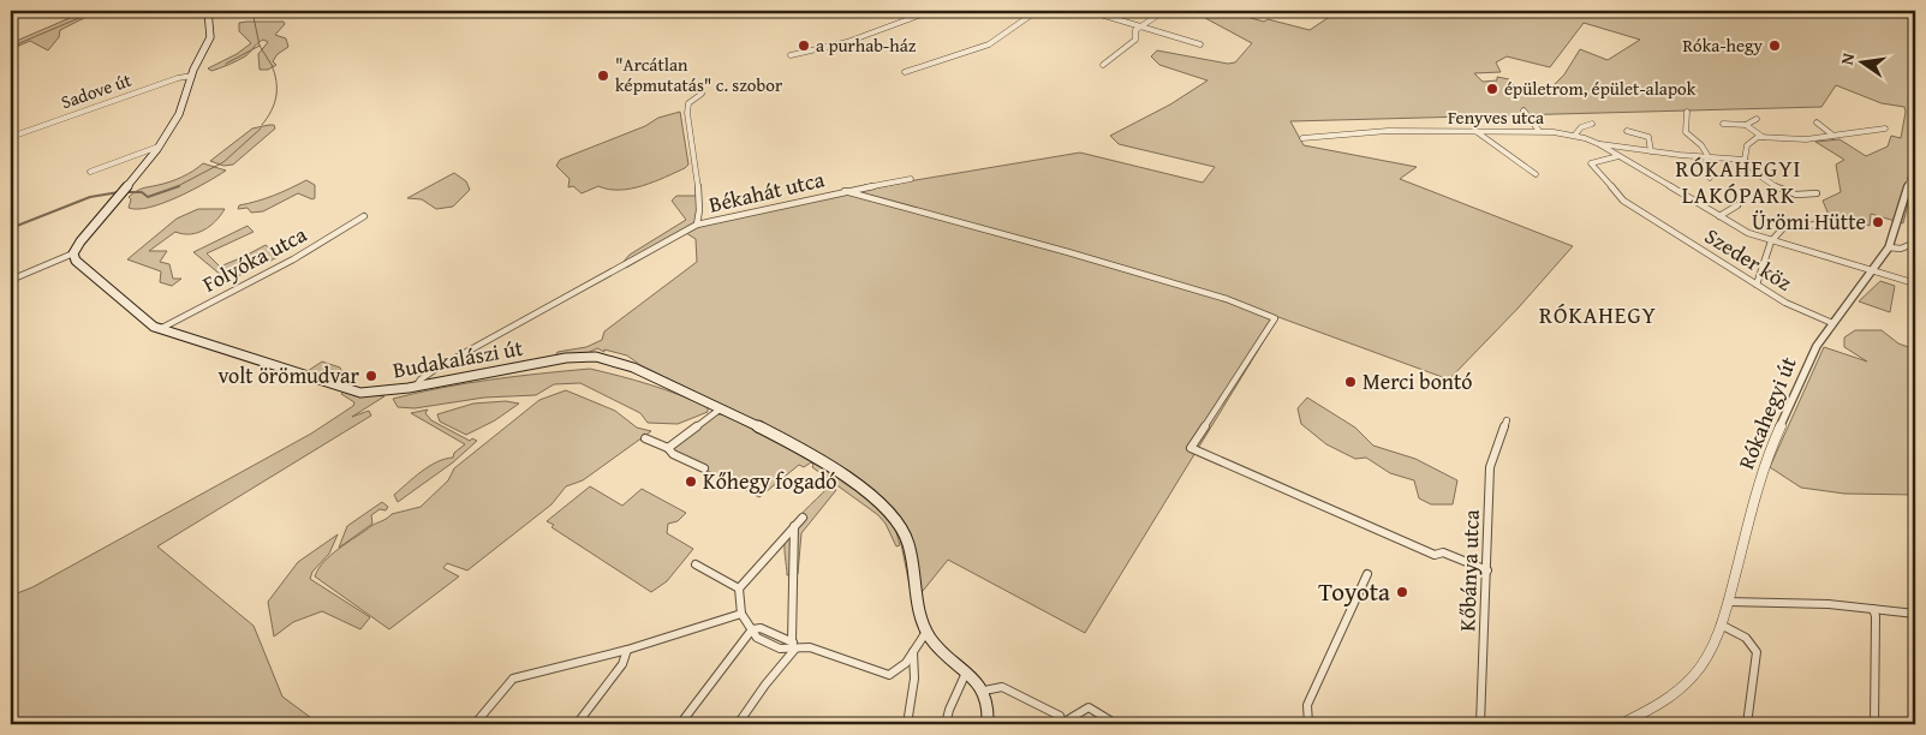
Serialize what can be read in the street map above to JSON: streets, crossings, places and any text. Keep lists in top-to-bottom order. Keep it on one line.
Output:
{"streets":{"main road":["Budakalászi út"],"street":["Sadove út","Fenyves utca","Békahát utca","Folyóka utca","Szeder köz","Rókahegyi út","Kőbánya utca"]},"crossings":[["Fenyves utca","Szeder köz"],["Fenyves utca","Rókahegyi út"],["Folyóka utca","Budakalászi út"],["Szeder köz","Rókahegyi út"]],"districts":["RÓKAHEGYI LAKÓPARK","RÓKAHEGY"],"places":["a purhab-ház","Róka-hegy","\"Arcátlan képmutatás\" c. szobor","épületrom, épület-alapok","Ürömi Hütte","volt örömudvar","Merci bontó","Kőhegy fogadó","Toyota"],"north":"left"}
